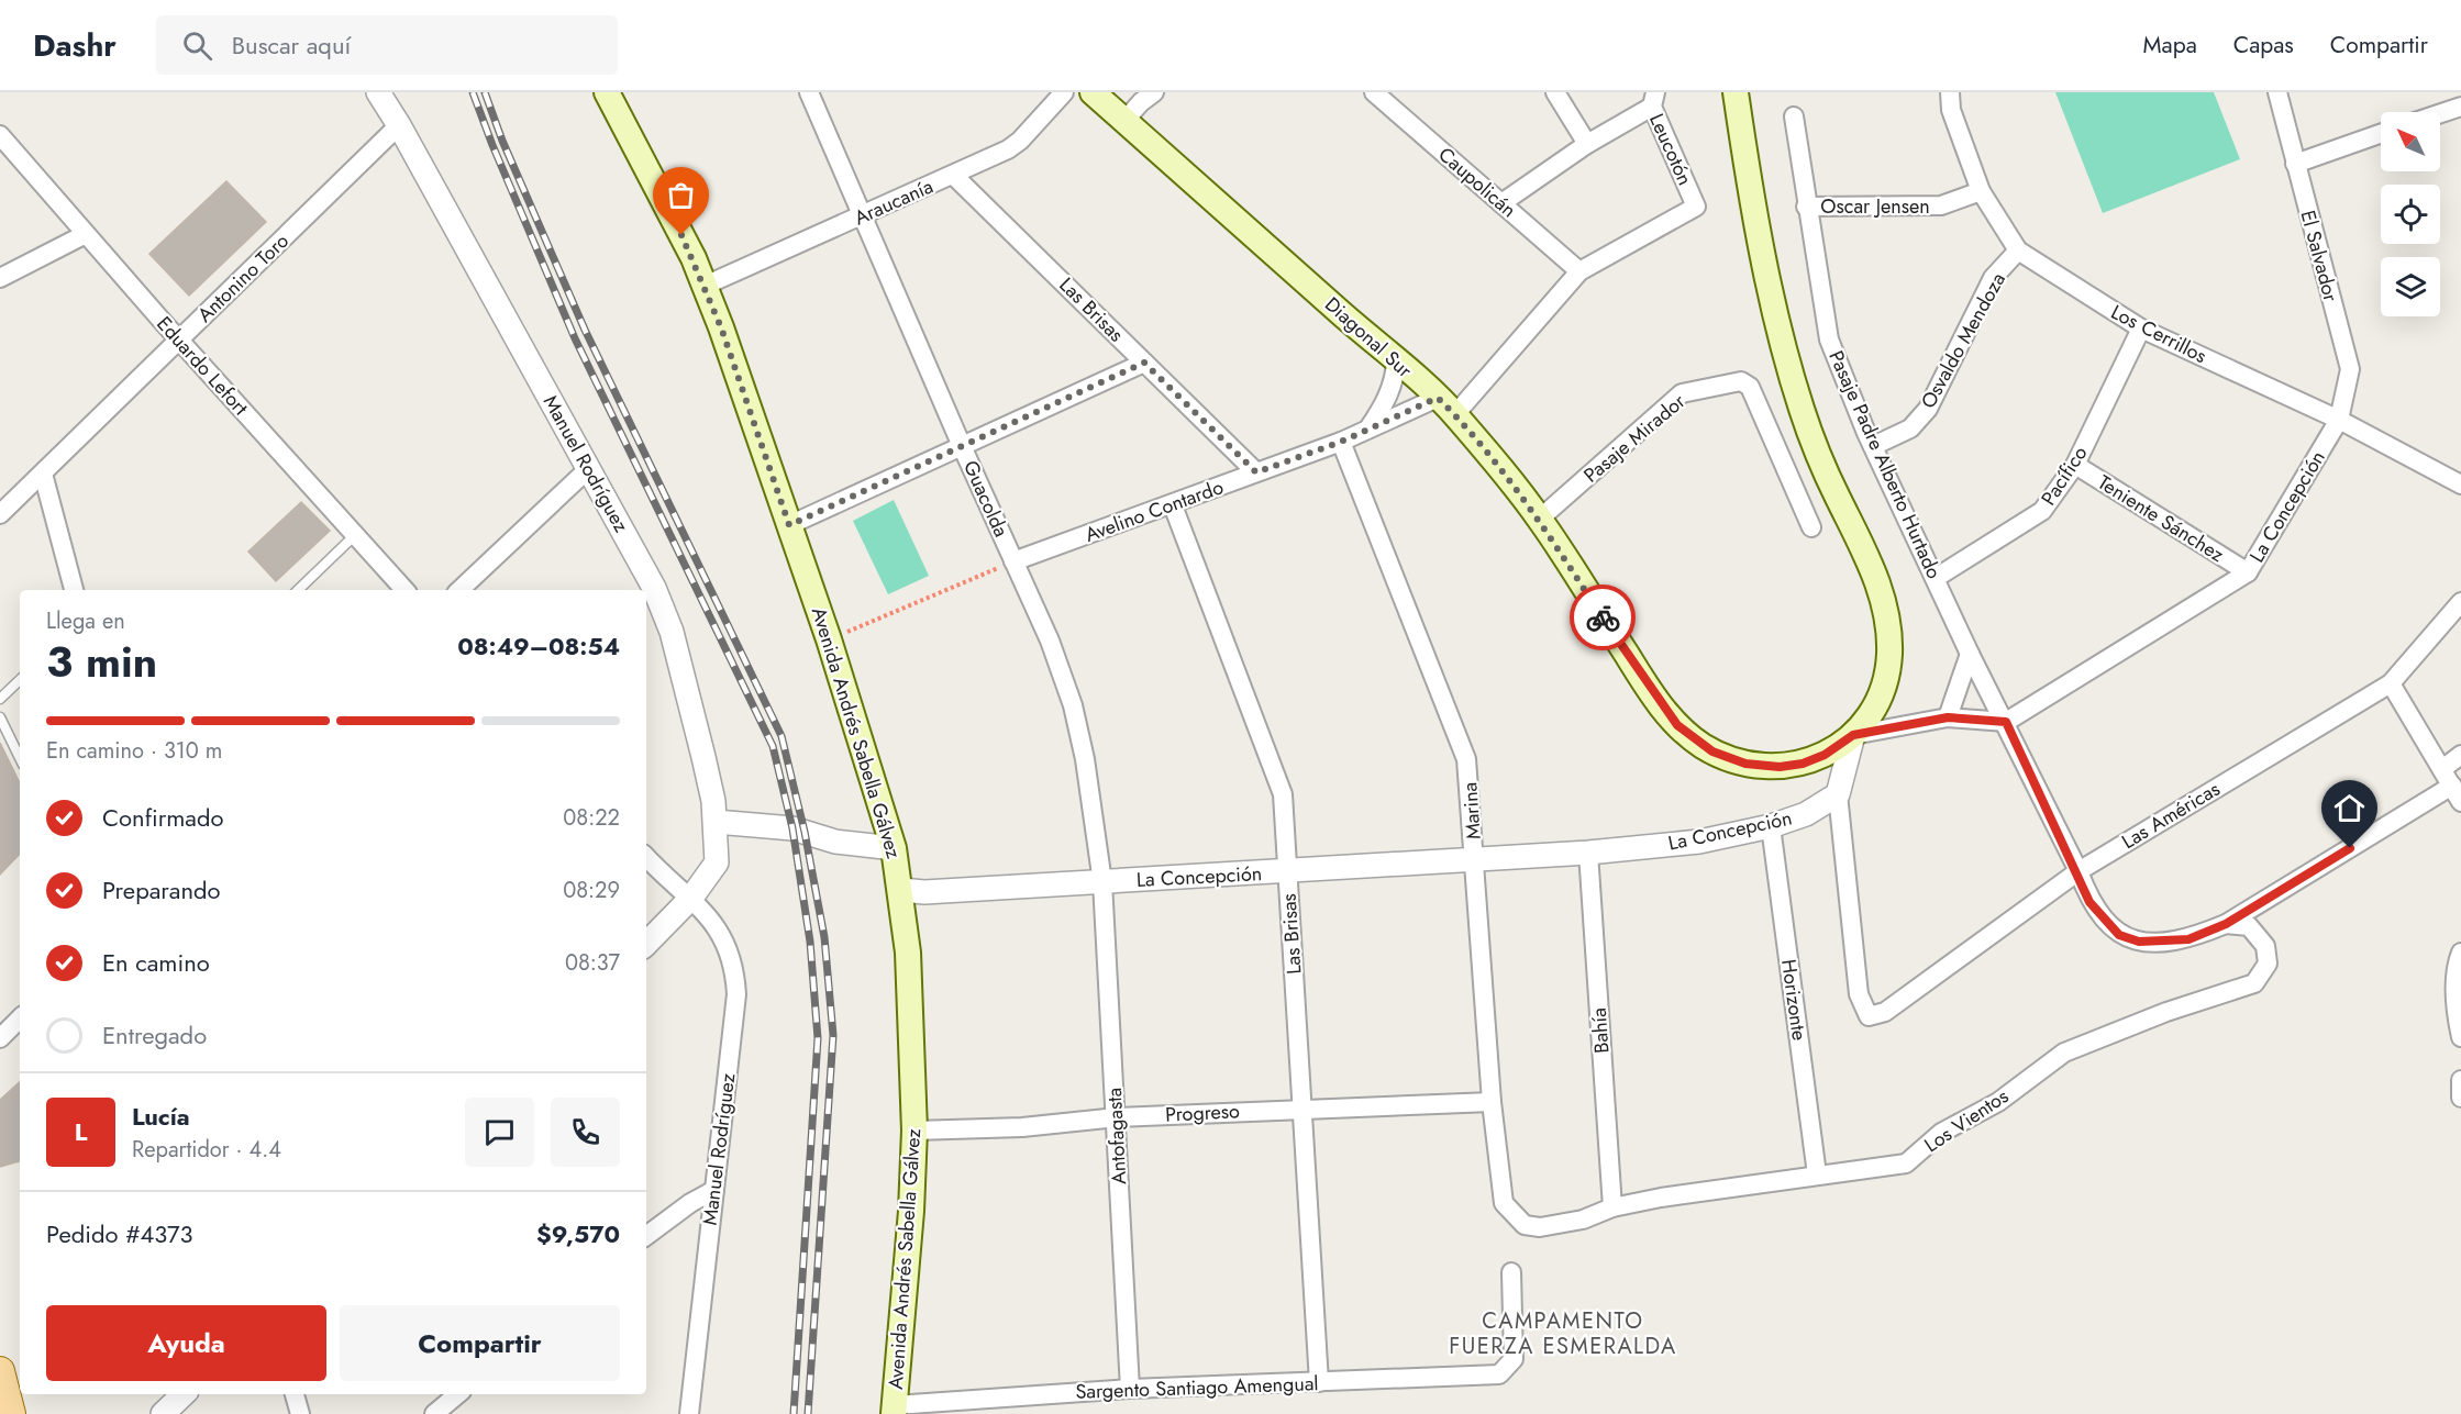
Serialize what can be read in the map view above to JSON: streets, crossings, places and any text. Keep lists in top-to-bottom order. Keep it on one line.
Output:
{"streets":{"main road":["Diagonal Sur","Avenida Andrés Sabella Gálvez"],"street":["Leucotón","Caupolicán","Araucanía","Oscar Jensen","El Salvador","Antonino Toro","Las Brisas","Los Cerrillos","Osvaldo Mendoza","Eduardo Lefort","Pasaje Mirador","Manuel Rodríguez","Pasaje Padre Alberto Hurtado","Pacífico","Guacolda","La Concepción","Avelino Contardo","Teniente Sánchez","Marina","Las Américas","Horizonte","Bahía","Progreso","Los Vientos","Antofagasta","Sargento Santiago Amengual"]},"crossings":[["Leucotón","Avelino Contardo"],["Caupolicán","Avelino Contardo"],["Araucanía","Las Brisas"],["Araucanía","Guacolda"],["Araucanía","Avenida Andrés Sabella Gálvez"],["Oscar Jensen","Los Cerrillos"],["Oscar Jensen","Pasaje Padre Alberto Hurtado"],["El Salvador","Los Cerrillos"],["El Salvador","La Concepción"],["Antonino Toro","Eduardo Lefort"],["Antonino Toro","Manuel Rodríguez"],["Las Brisas","La Concepción"],["Las Brisas","Avelino Contardo"],["Las Brisas","Progreso"],["Las Brisas","Sargento Santiago Amengual"],["Los Cerrillos","Osvaldo Mendoza"],["Los Cerrillos","Pacífico"],["Los Cerrillos","La Concepción"],["Diagonal Sur","Pasaje Mirador"],["Diagonal Sur","Avelino Contardo"],["Osvaldo Mendoza","Pasaje Padre Alberto Hurtado"],["Pasaje Padre Alberto Hurtado","Pacífico"],["Pasaje Padre Alberto Hurtado","La Concepción"],["Pasaje Padre Alberto Hurtado","Las Américas"],["Pasaje Padre Alberto Hurtado","Los Vientos"],["Pacífico","Teniente Sánchez"],["Guacolda","La Concepción"],["Guacolda","Avelino Contardo"],["Guacolda","Antofagasta"],["La Concepción","Teniente Sánchez"],["La Concepción","Avenida Andrés Sabella Gálvez"],["La Concepción","Marina"],["La Concepción","Las Américas"],["La Concepción","Horizonte"],["La Concepción","Bahía"],["La Concepción","Antofagasta"],["Avelino Contardo","Marina"],["Avenida Andrés Sabella Gálvez","Progreso"],["Avenida Andrés Sabella Gálvez","Sargento Santiago Amengual"],["Marina","Progreso"],["Marina","Los Vientos"],["Horizonte","Los Vientos"],["Bahía","Los Vientos"],["Progreso","Antofagasta"],["Antofagasta","Sargento Santiago Amengual"]],"districts":["CAMPAMENTO FUERZA ESMERALDA"],"north":"top left","page":{"header":"Dashr","search":"Buscar aquí","nav":["Mapa","Capas","Compartir"],"heading":["3 min","Llega en","08:49–08:54"],"panel":["Lucía","Repartidor · 4.4","Pedido #4373","$9,570"],"bar":"En camino · 310 m","list":[["Confirmado","08:22"],["Preparando","08:29"],["En camino","08:37"],"Entregado"],"round":"L","buttons":["Ayuda","Compartir"]}}
